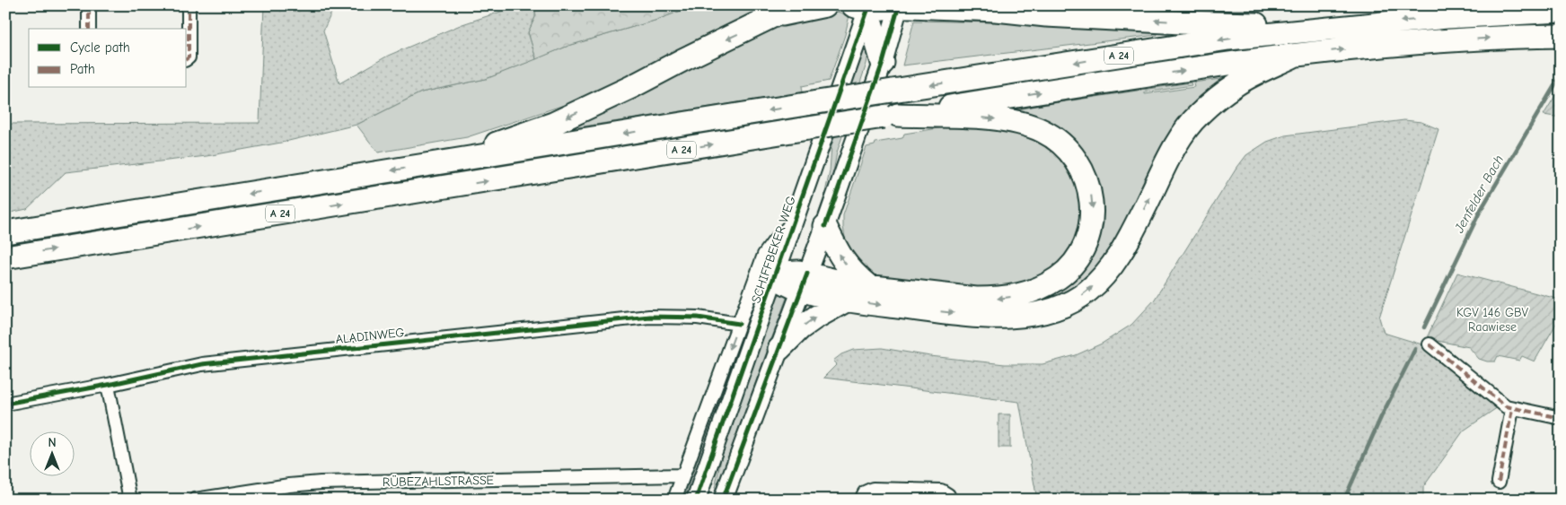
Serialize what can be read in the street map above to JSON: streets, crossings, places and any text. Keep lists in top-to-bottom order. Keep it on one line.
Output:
{"streets":{"highway":["A 24"],"main road":["SCHIFFBEKER WEG"],"street":["ALADINWEG","RÜBEZAHLSTRASSE"]},"crossings":[["SCHIFFBEKER WEG","ALADINWEG"],["SCHIFFBEKER WEG","RÜBEZAHLSTRASSE"]],"water":["Jenfelder Bach"],"parks":["KGV 146 GBV Raawiese"],"legend":["Cycle path","Path"],"north":"top"}
